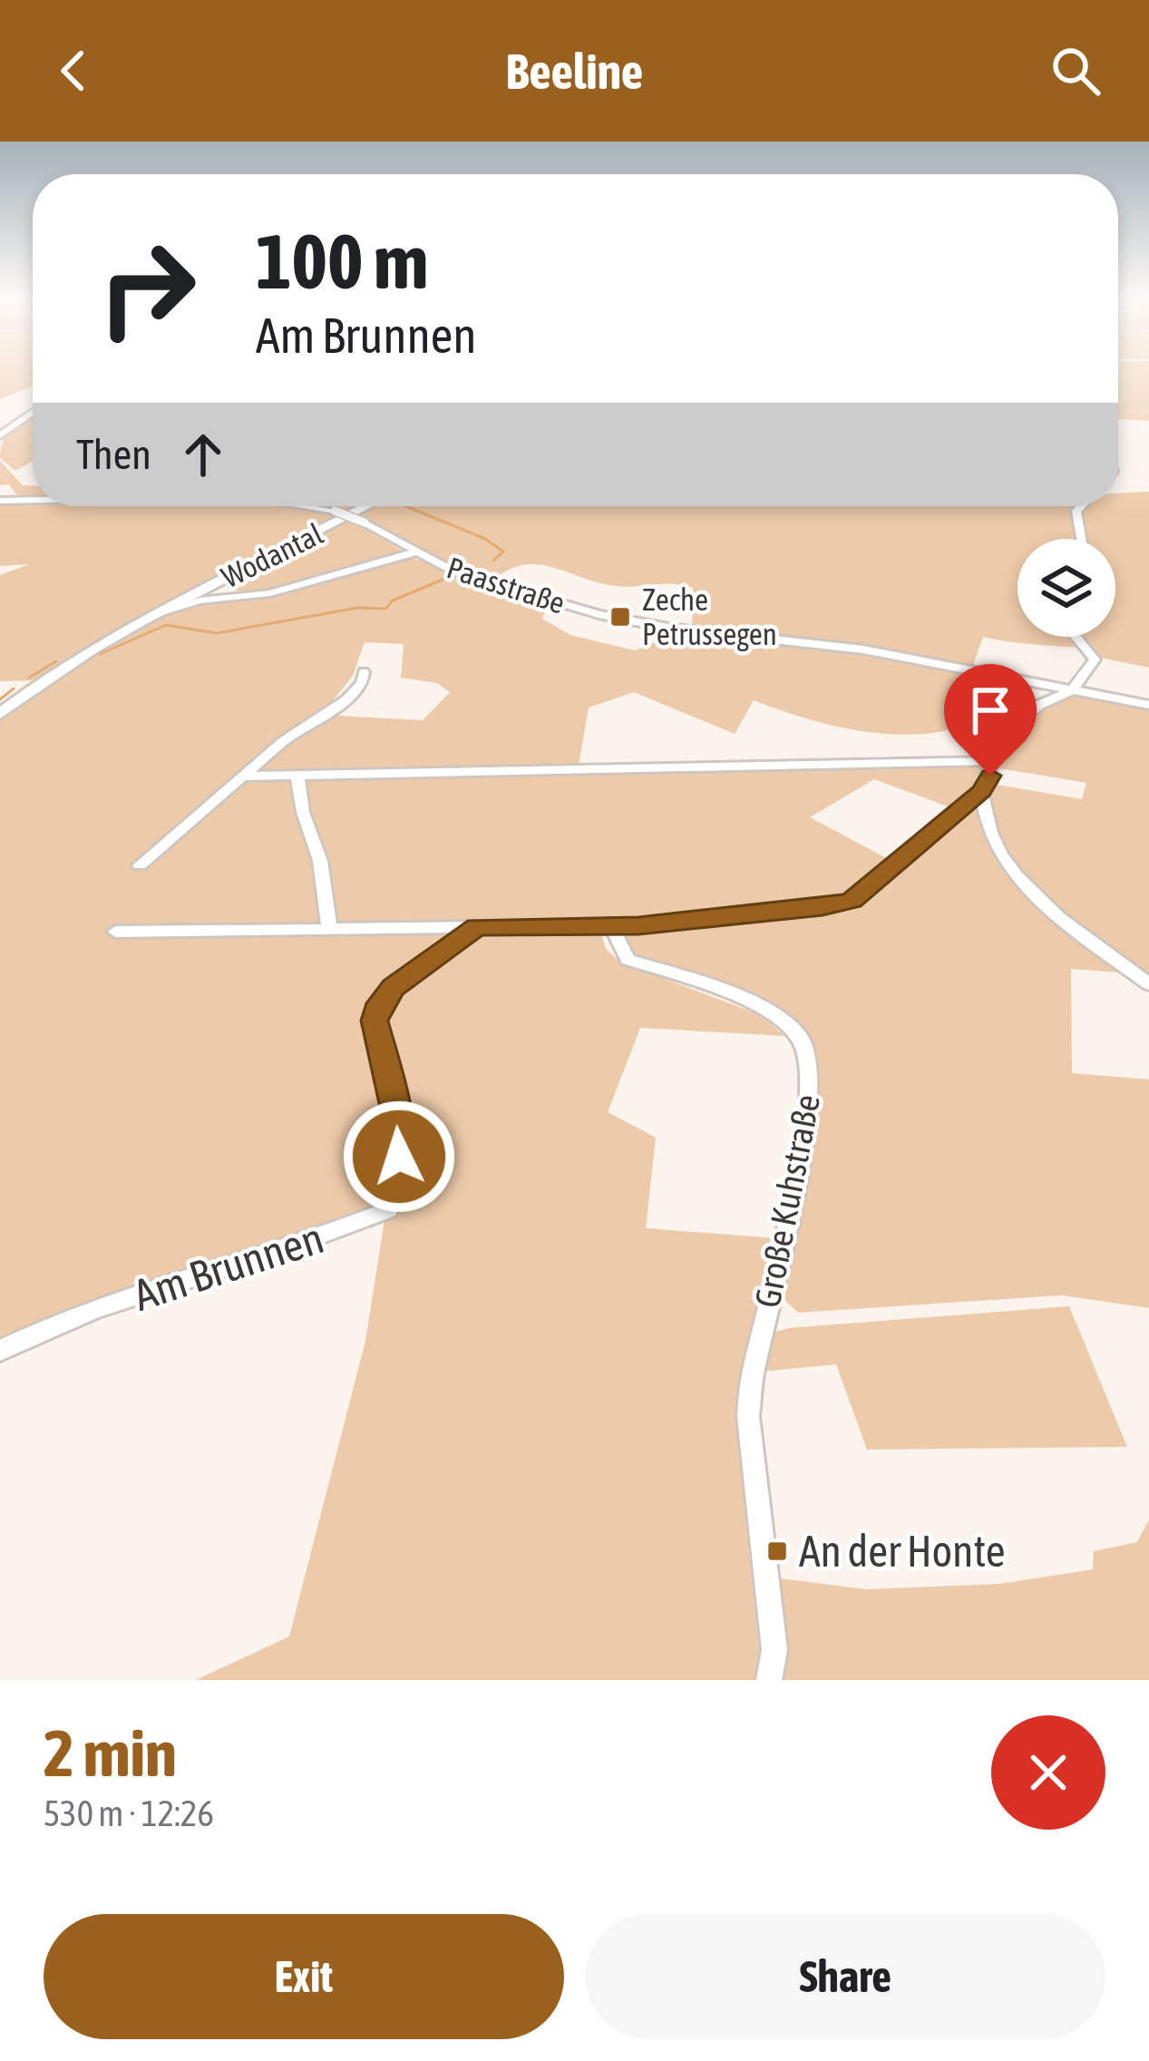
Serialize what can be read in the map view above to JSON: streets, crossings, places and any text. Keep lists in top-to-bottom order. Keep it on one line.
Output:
{"streets":{"main road":["Wodantal"],"street":["Paasstraße","Große Kuhstraße","Am Brunnen"]},"crossings":[["Wodantal","Paasstraße"]],"places":{"transit":["Zeche Petrussegen","An der Honte"]},"page":{"header":"Beeline","turn":["100 m","Am Brunnen"],"then":"Then","heading":["2 min","530 m · 12:26"],"buttons":["Exit","Share"]}}
